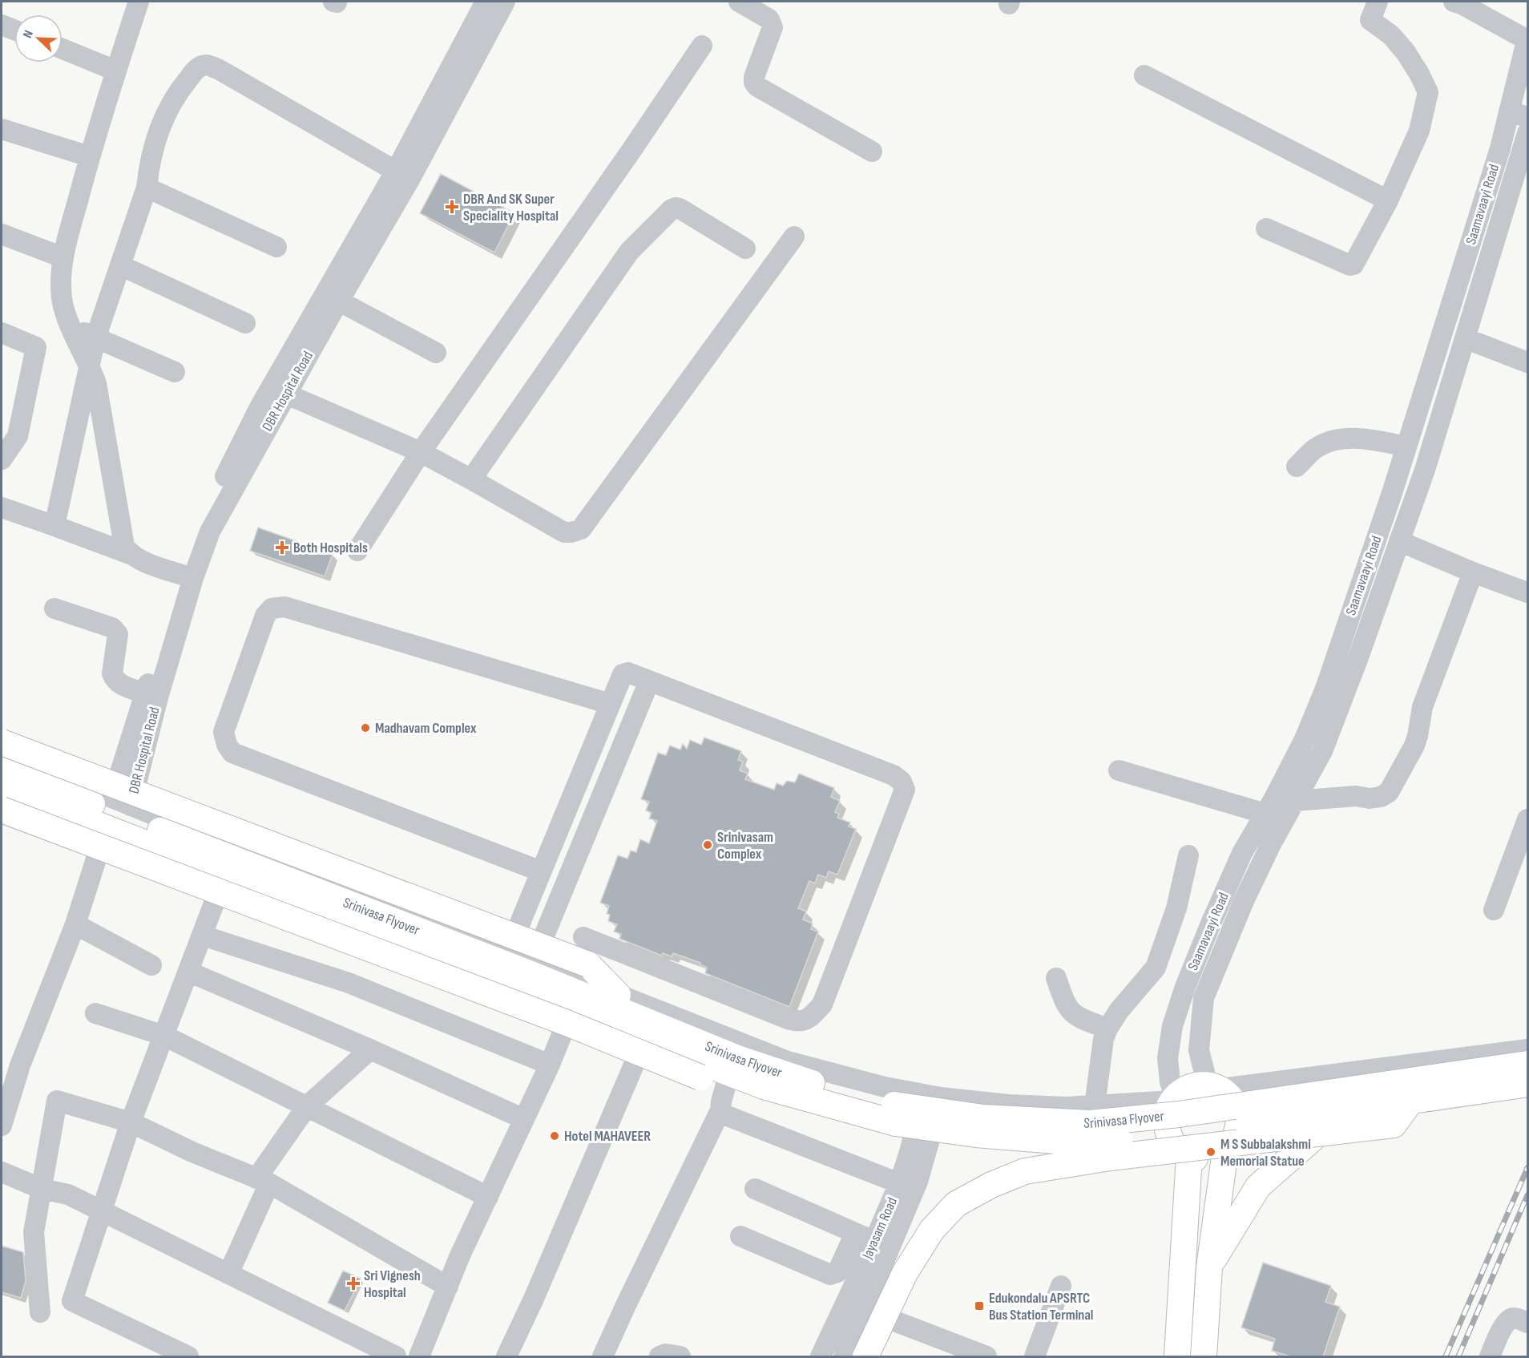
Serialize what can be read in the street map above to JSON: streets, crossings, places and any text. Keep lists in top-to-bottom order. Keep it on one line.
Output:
{"streets":{"main road":["Srinivasa Flyover"],"street":["Saamavaayi Road","DBR Hospital Road","Jayasam Road"]},"places":{"health":["DBR And SK Super Speciality Hospital","Both Hospitals","Sri Vignesh Hospital"],"other":["Madhavam Complex","Srinivasam Complex","Hotel MAHAVEER","M S Subbalakshmi Memorial Statue"],"transit":["Edukondalu APSRTC Bus Station Terminal"]},"north":"top left"}
